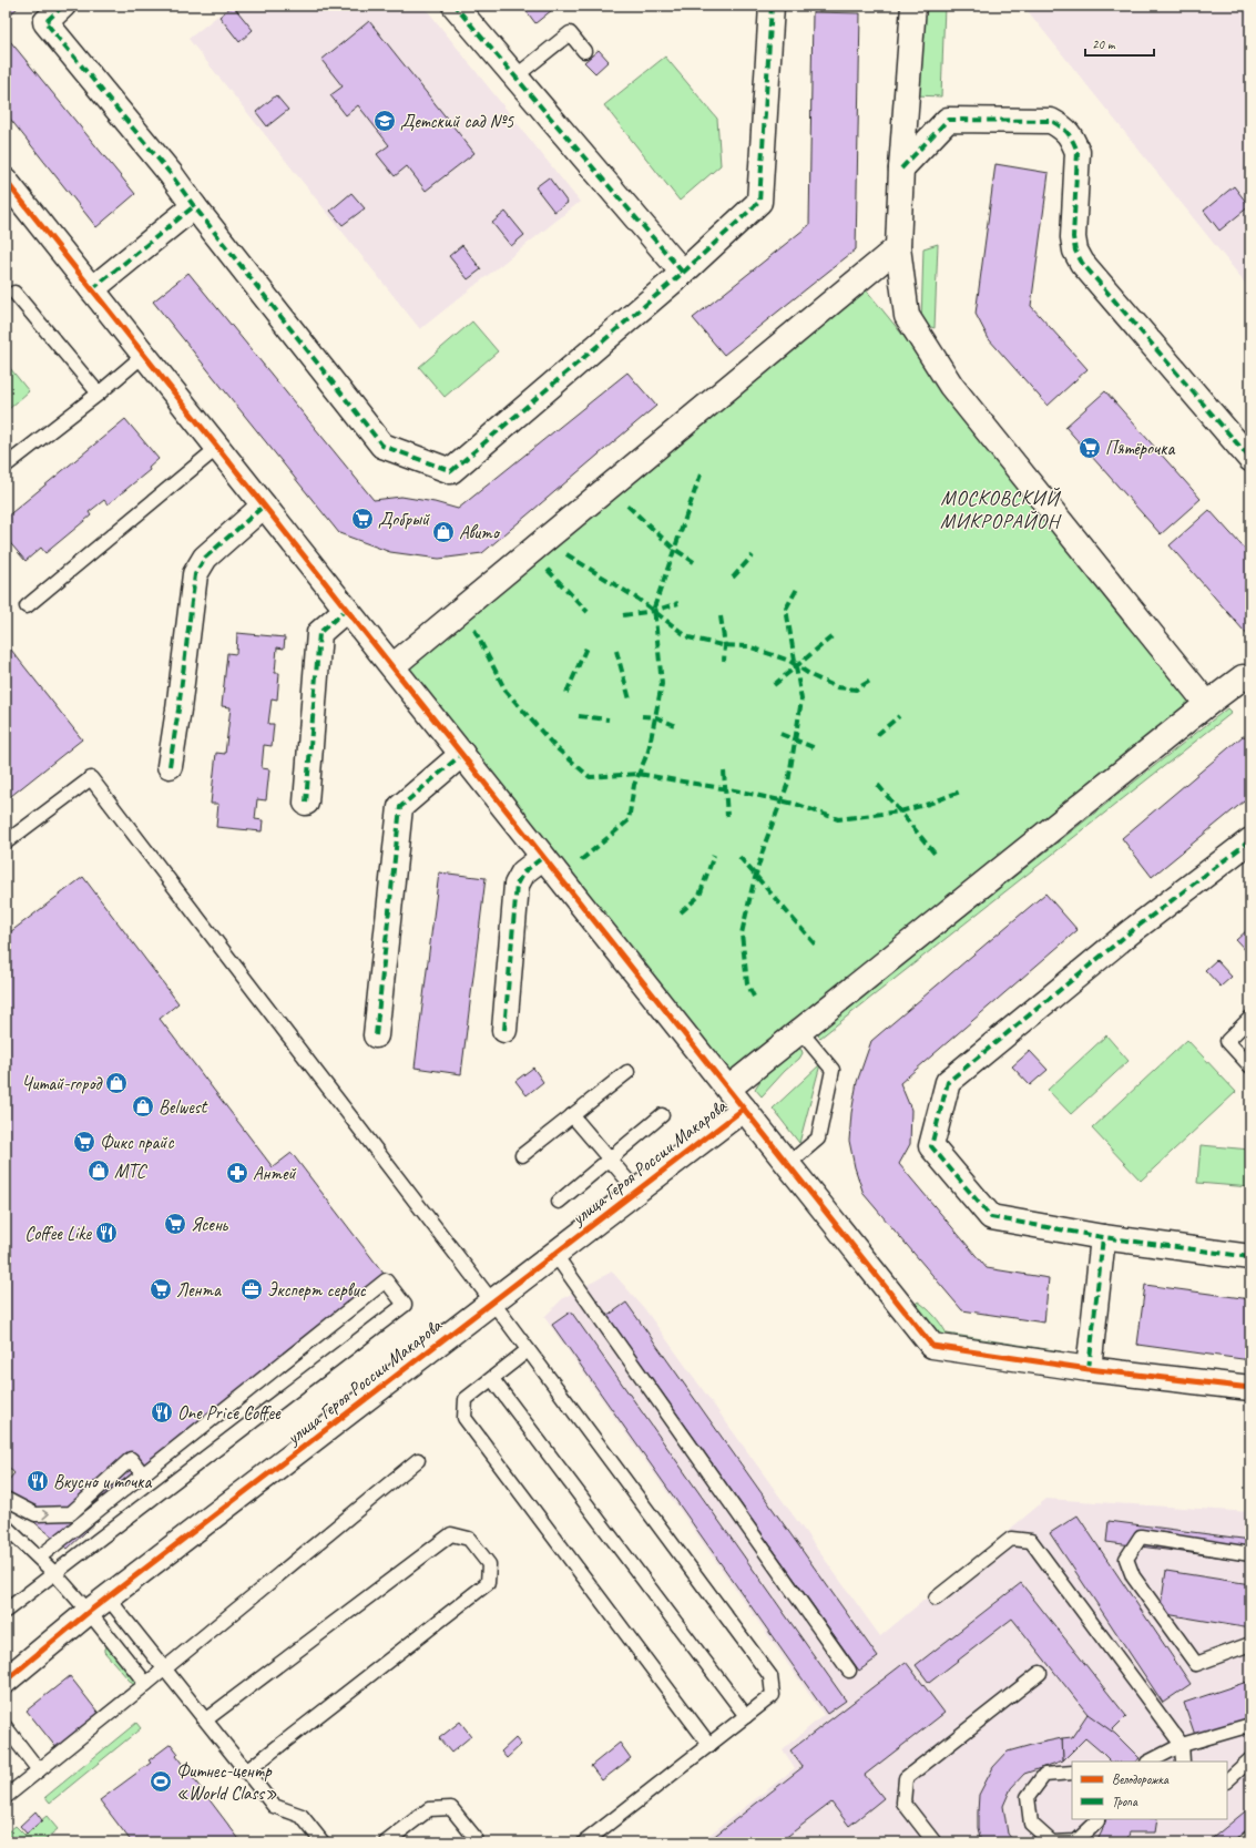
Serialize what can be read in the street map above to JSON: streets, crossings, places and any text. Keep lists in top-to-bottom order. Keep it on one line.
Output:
{"streets":{"street":["улица Героя России Макарова"]},"districts":["МОСКОВСКИЙ МИКРОРАЙОН"],"places":{"school or university":["Детский сад №5"],"supermarket":["Пятёрочка","Добрый","Фикс прайс","Ясень","Лента"],"shop":["Авито","Читай-город","Belwest","МТС"],"pharmacy":["Антей"],"restaurant":["Coffee Like","One Price Coffee","Вкусно и точка"],"office":["Эксперт сервис"],"sports":["Фитнес-центр «World Class»"]},"legend":["Велодорожка","Тропа"],"scale_bar":"20 m"}
